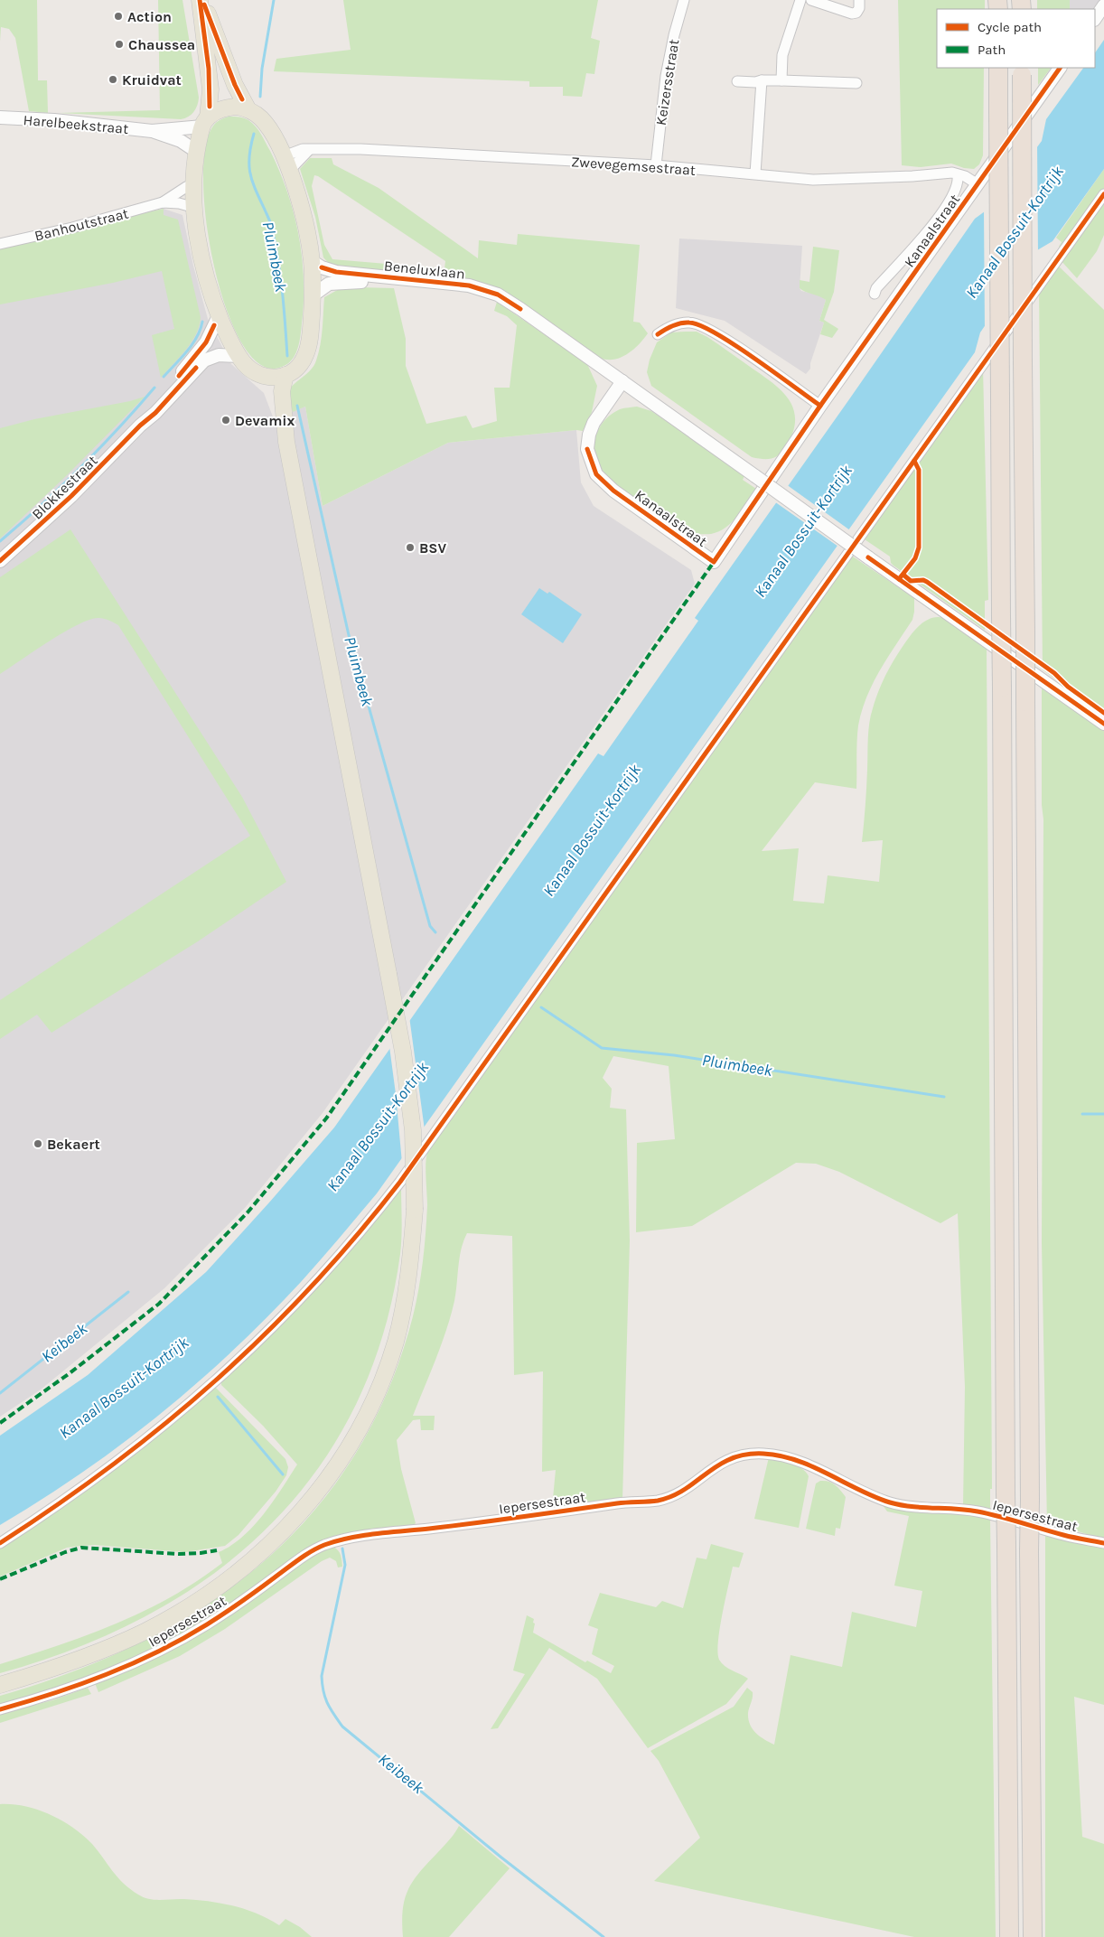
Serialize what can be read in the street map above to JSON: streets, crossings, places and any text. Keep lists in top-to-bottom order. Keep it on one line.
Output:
{"streets":{"street":["Keizersstraat","Harelbeekstraat","Zwevegemsestraat","Banhoutstraat","Kanaalstraat","Beneluxlaan","Blokkestraat","Iepersestraat"]},"crossings":[["Keizersstraat","Zwevegemsestraat"],["Zwevegemsestraat","Kanaalstraat"],["Kanaalstraat","Beneluxlaan"]],"water":["Kanaal Bossuit-Kortrijk","Pluimbeek","Keibeek"],"places":["Action","Chaussea","Kruidvat","Devamix","BSV","Bekaert"],"legend":["Cycle path","Path"]}
